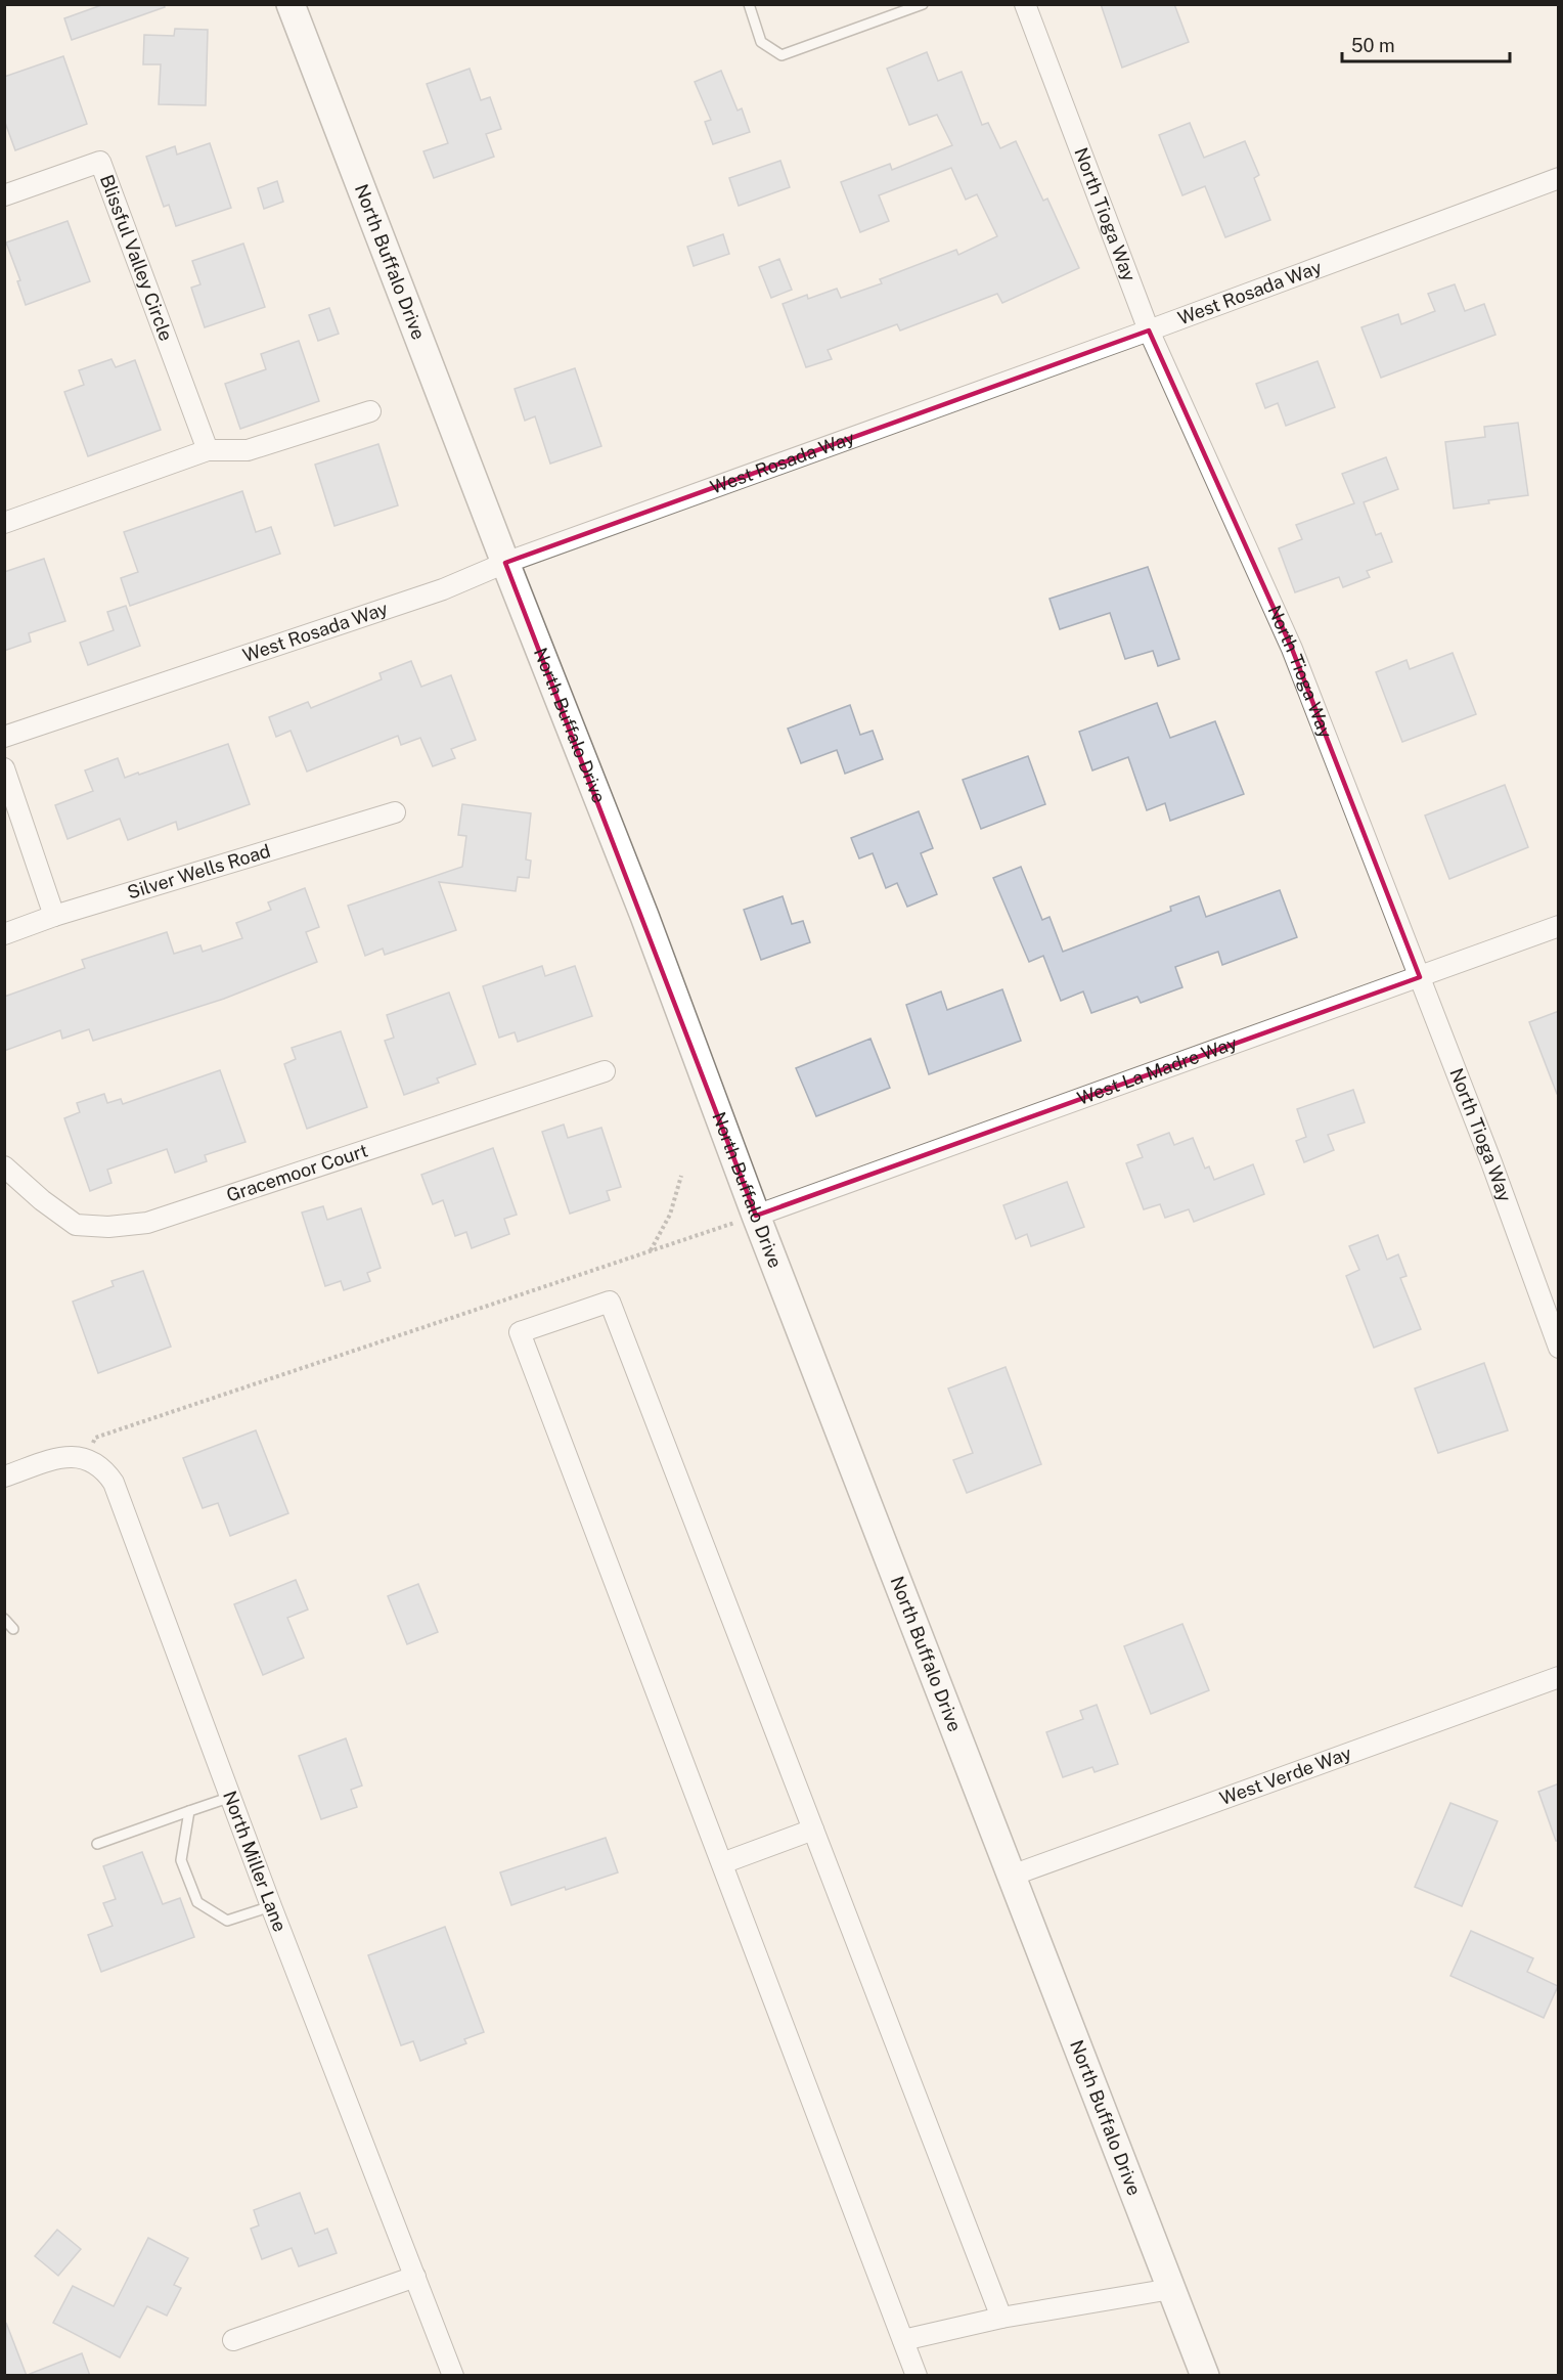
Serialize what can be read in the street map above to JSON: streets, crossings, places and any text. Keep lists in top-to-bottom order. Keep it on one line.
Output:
{"streets":{"street":["North Tioga Way","Blissful Valley Circle","North Buffalo Drive","West Rosada Way","Silver Wells Road","West La Madre Way","Gracemoor Court","West Verde Way","North Miller Lane"]},"crossings":[["North Tioga Way","West Rosada Way"],["North Tioga Way","West La Madre Way"],["North Buffalo Drive","West Rosada Way"],["North Buffalo Drive","West La Madre Way"],["North Buffalo Drive","West Verde Way"]],"scale_bar":"50 m"}
